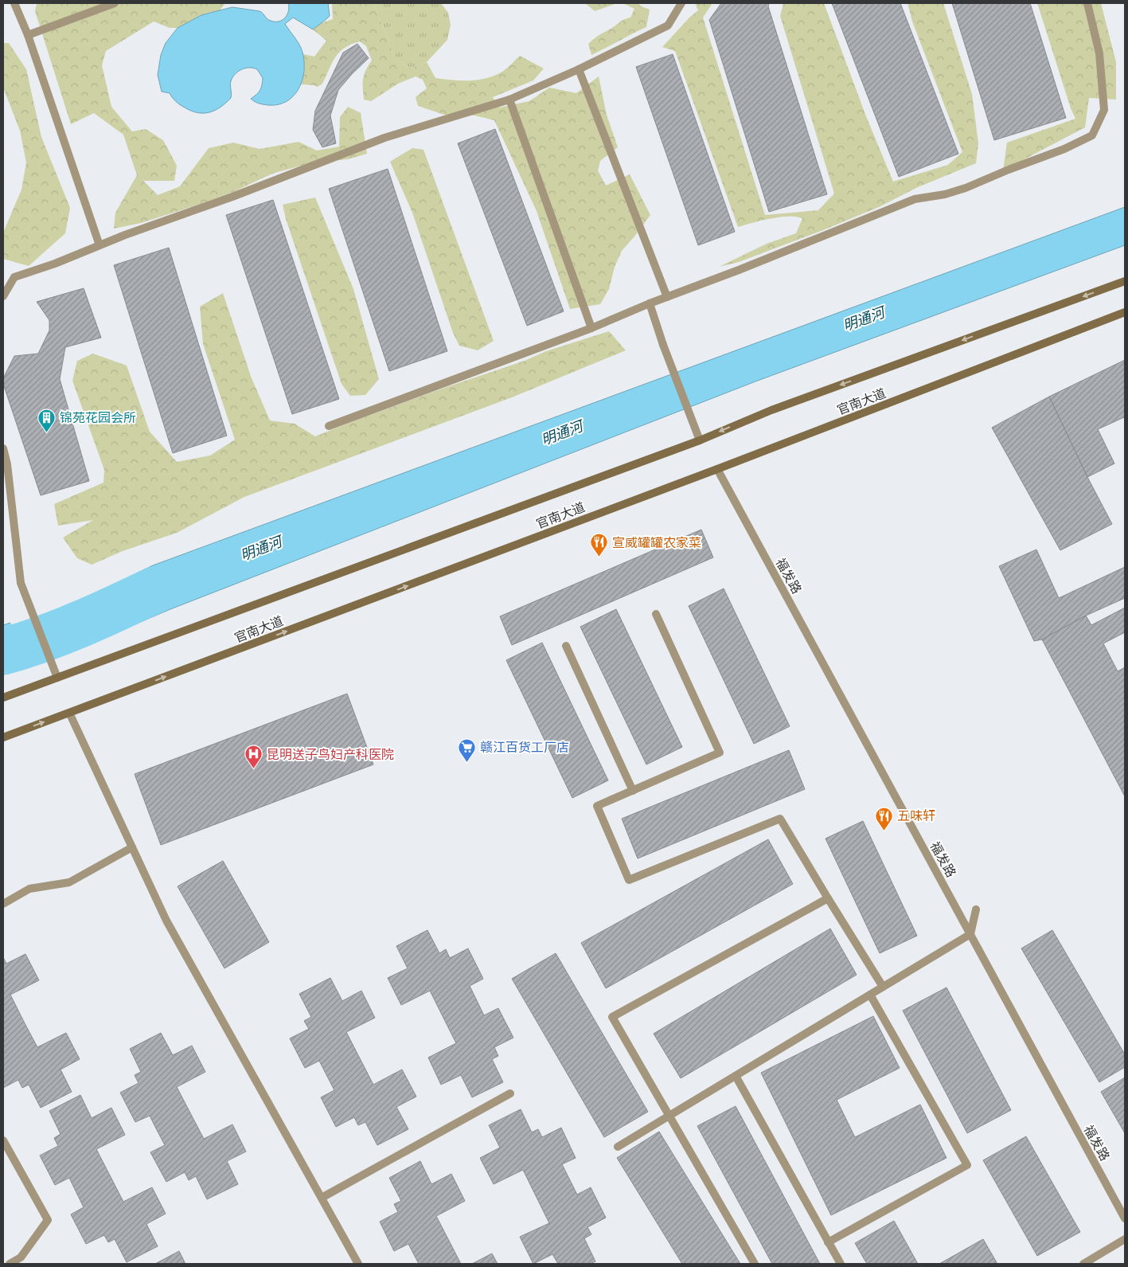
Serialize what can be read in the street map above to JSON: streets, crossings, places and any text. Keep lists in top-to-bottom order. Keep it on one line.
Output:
{"streets":{"main road":["官南大道"],"street":["福发路"]},"crossings":[["官南大道","福发路"]],"water":["明通河"],"places":{"building":["锦苑花园会所"],"restaurant":["宣威罐罐农家菜","五味轩"],"supermarket":["赣江百货工厂店"],"hospital":["昆明送子鸟妇产科医院"]}}
